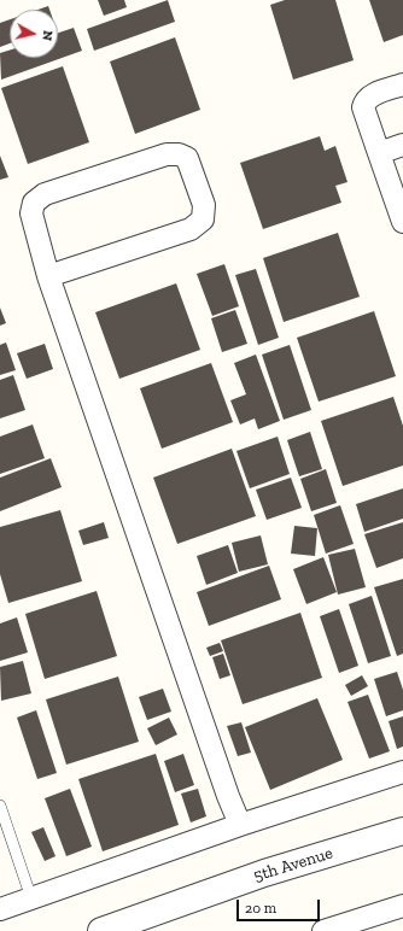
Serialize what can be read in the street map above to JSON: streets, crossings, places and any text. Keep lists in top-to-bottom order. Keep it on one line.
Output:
{"streets":{"street":["5th Avenue"]},"scale_bar":"20 m","north":"right"}
